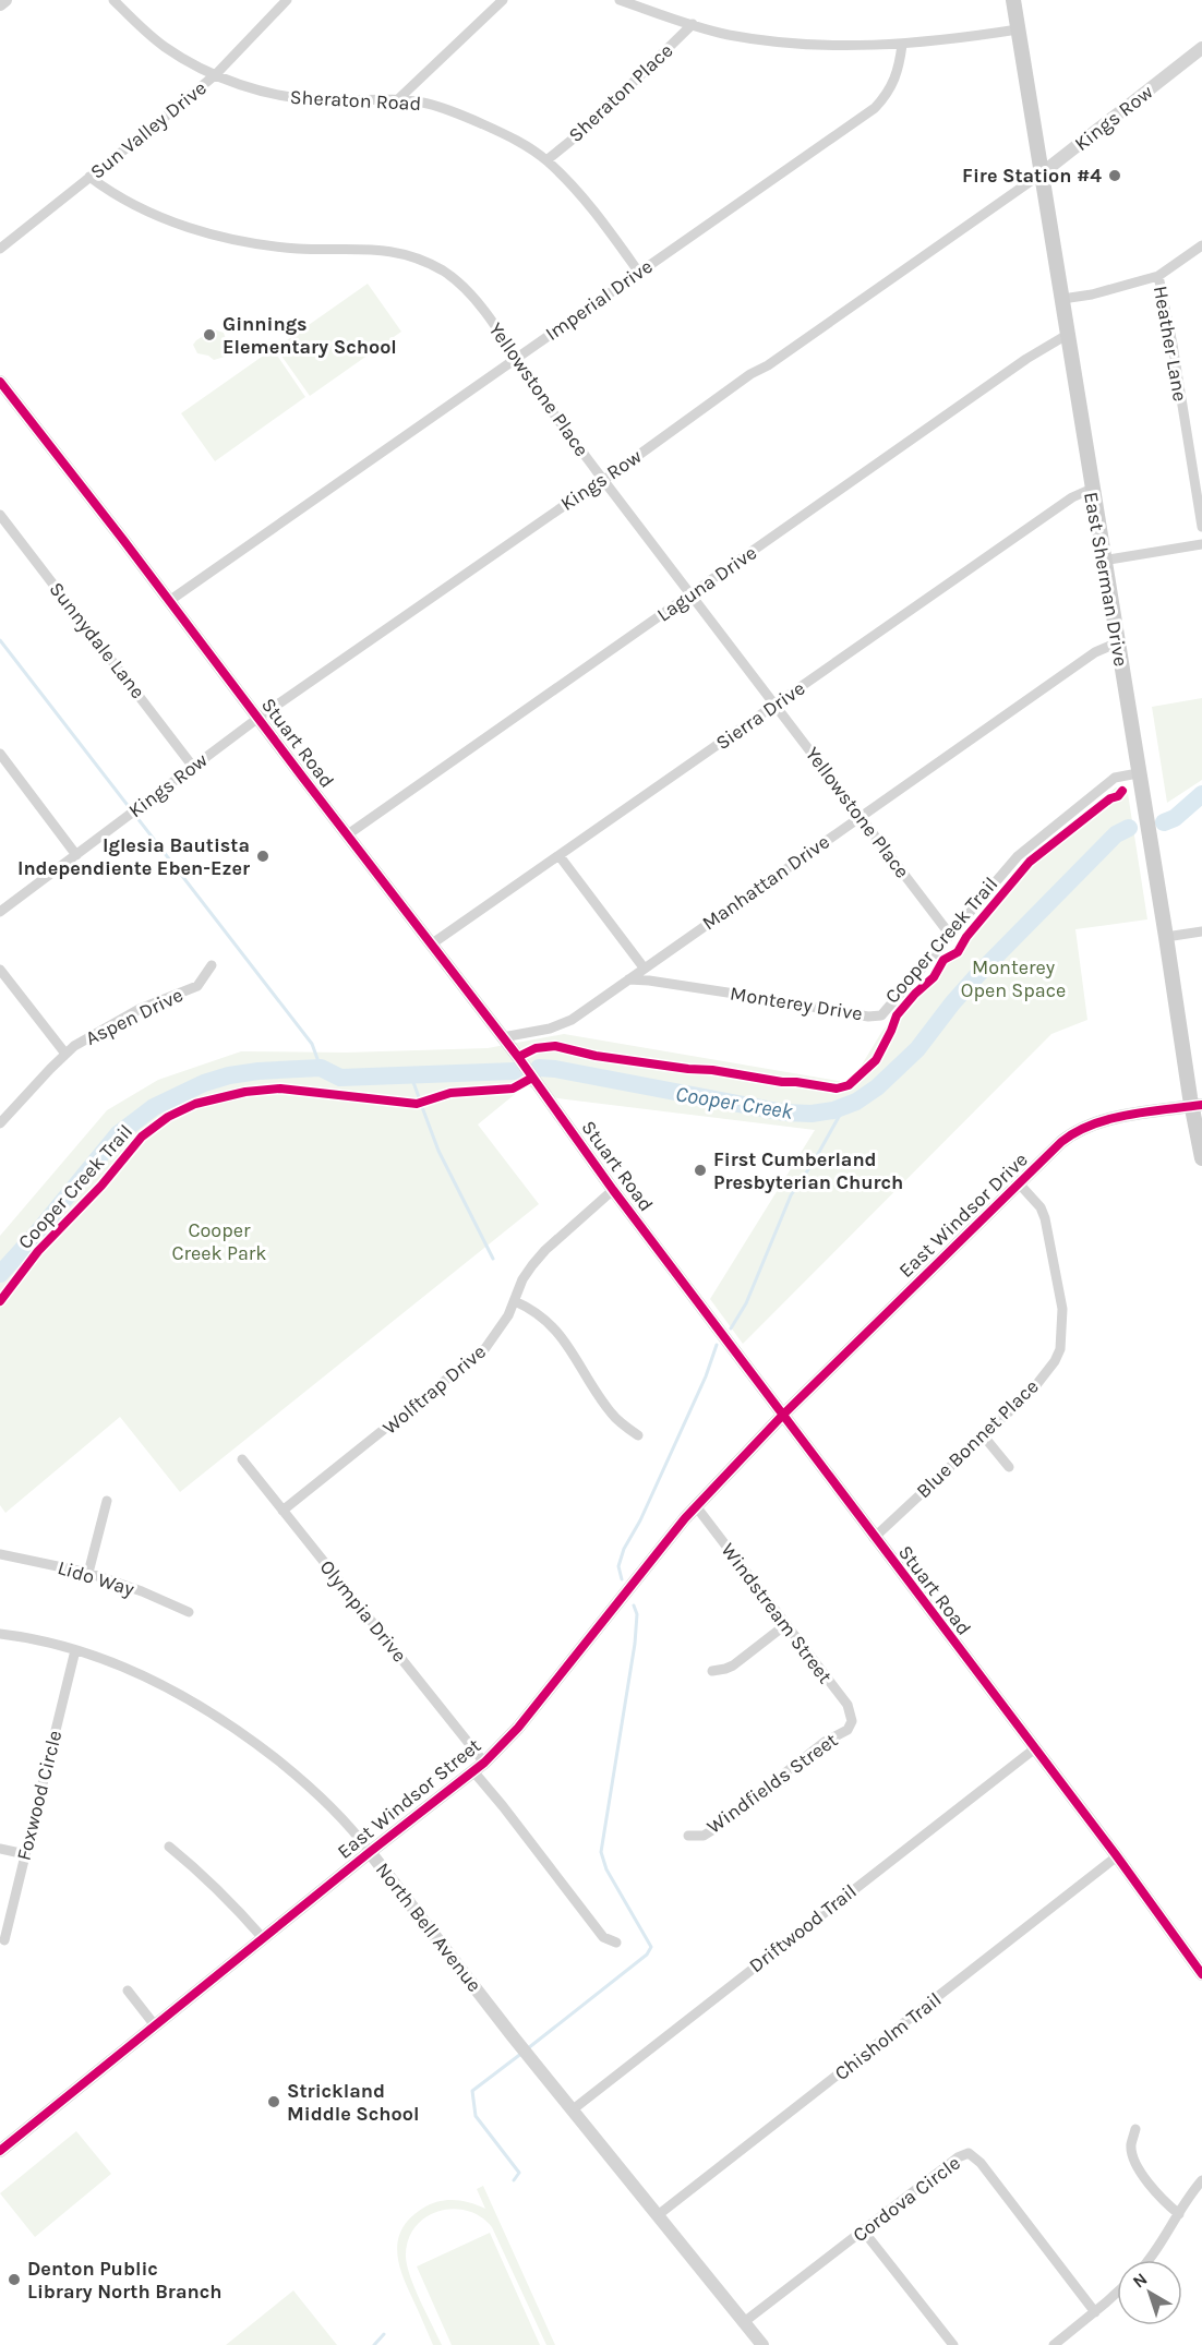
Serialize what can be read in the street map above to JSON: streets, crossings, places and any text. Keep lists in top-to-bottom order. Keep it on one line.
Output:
{"streets":{"main road":["East Sherman Drive"],"street":["Sheraton Place","Sheraton Road","Kings Row","Sun Valley Drive","Imperial Drive","Heather Lane","Yellowstone Place","Laguna Drive","Sunnydale Lane","Sierra Drive","Stuart Road","Manhattan Drive","Monterey Drive","Aspen Drive","East Windsor Drive","Wolftrap Drive","Blue Bonnet Place","Lido Way","Olympia Drive","Windstream Street","Windfields Street","Foxwood Circle","East Windsor Street","North Bell Avenue","Driftwood Trail","Chisholm Trail","Cordova Circle"],"cycle path":["Cooper Creek Trail"]},"crossings":[["Sheraton Place","Sheraton Road"],["Sheraton Road","Sun Valley Drive"],["Sheraton Road","Imperial Drive"],["Kings Row","Yellowstone Place"],["Kings Row","East Sherman Drive"],["Kings Row","Sunnydale Lane"],["Kings Row","Stuart Road"],["Sun Valley Drive","Yellowstone Place"],["Imperial Drive","Yellowstone Place"],["Imperial Drive","Stuart Road"],["Yellowstone Place","Laguna Drive"],["Yellowstone Place","Sierra Drive"],["Yellowstone Place","Manhattan Drive"],["Yellowstone Place","Monterey Drive"],["East Sherman Drive","Laguna Drive"],["East Sherman Drive","Sierra Drive"],["East Sherman Drive","Manhattan Drive"],["East Sherman Drive","Monterey Drive"],["East Sherman Drive","East Windsor Drive"],["Laguna Drive","Stuart Road"],["Sierra Drive","Stuart Road"],["Stuart Road","Manhattan Drive"],["Stuart Road","East Windsor Drive"],["Stuart Road","Wolftrap Drive"],["Stuart Road","Blue Bonnet Place"],["Stuart Road","East Windsor Street"],["Stuart Road","Driftwood Trail"],["Stuart Road","Chisholm Trail"],["Manhattan Drive","Monterey Drive"],["East Windsor Drive","Blue Bonnet Place"],["East Windsor Drive","East Windsor Street"],["Wolftrap Drive","Olympia Drive"],["Olympia Drive","East Windsor Street"],["Windstream Street","Windfields Street"],["Windstream Street","East Windsor Street"],["Foxwood Circle","North Bell Avenue"],["East Windsor Street","North Bell Avenue"],["North Bell Avenue","Driftwood Trail"],["North Bell Avenue","Chisholm Trail"],["North Bell Avenue","Cordova Circle"]],"water":["Cooper Creek"],"parks":["Monterey Open Space","Cooper Creek Park"],"places":["Fire Station #4","Ginnings Elementary School","Iglesia Bautista Independiente Eben-Ezer","First Cumberland Presbyterian Church","Strickland Middle School","Denton Public Library North Branch"],"north":"top left"}
